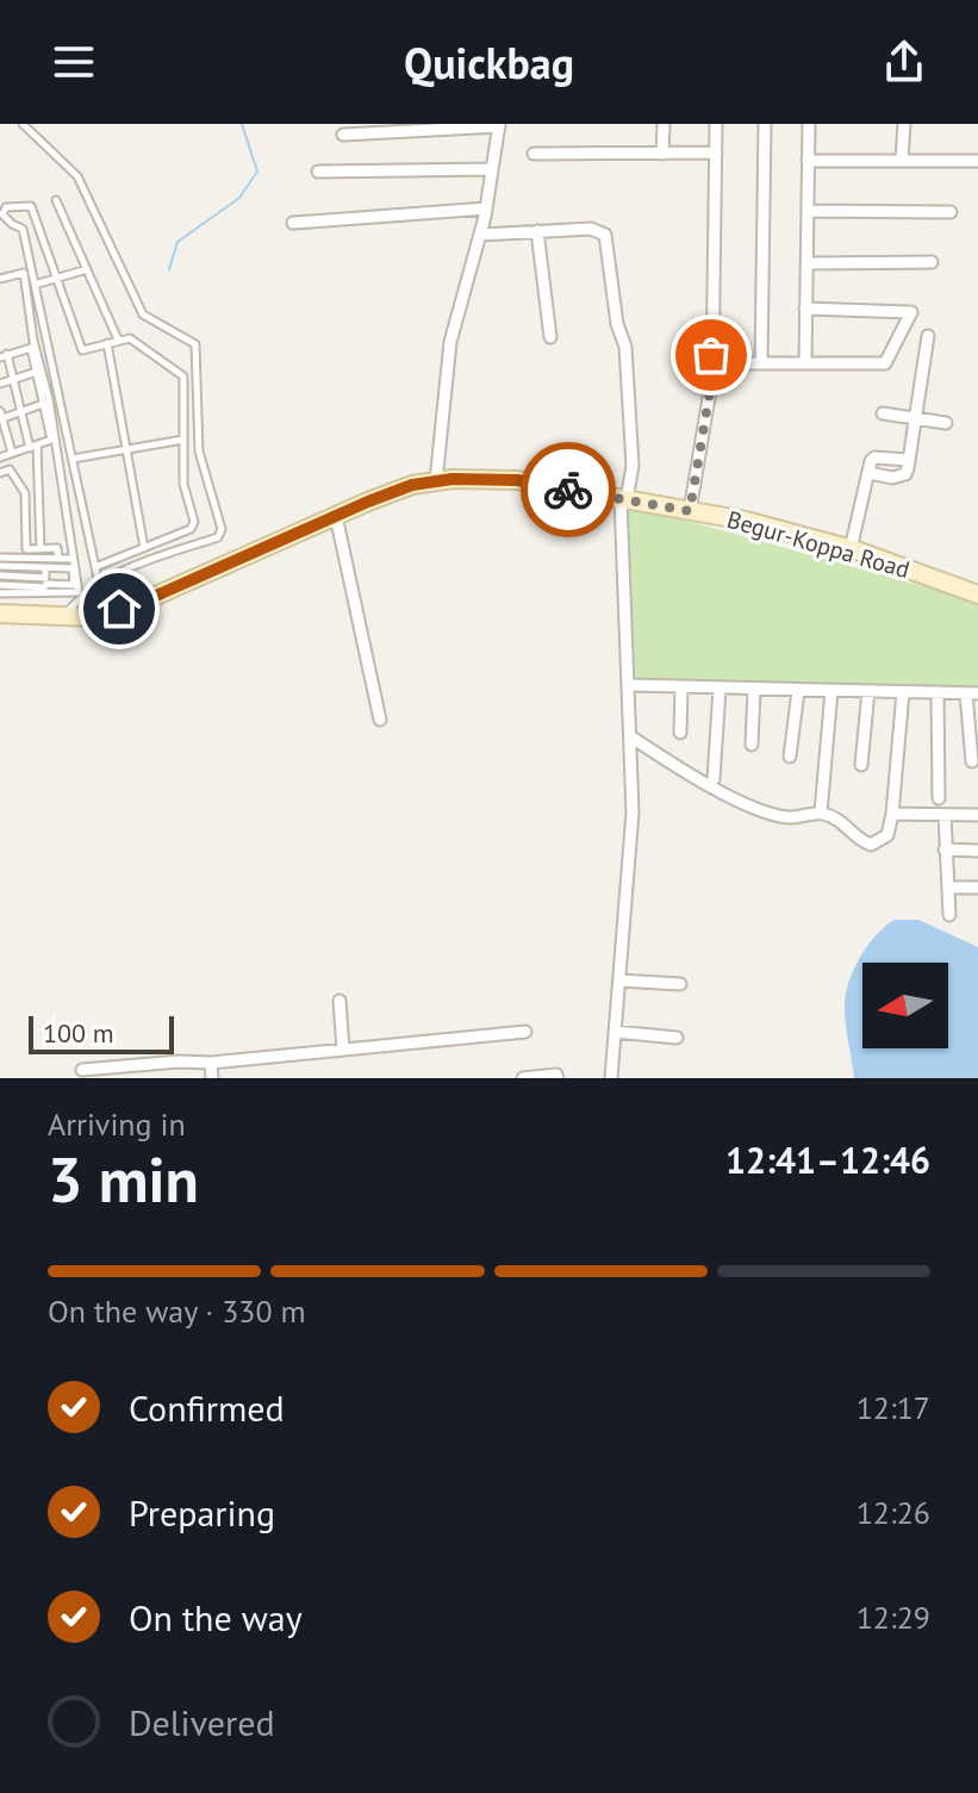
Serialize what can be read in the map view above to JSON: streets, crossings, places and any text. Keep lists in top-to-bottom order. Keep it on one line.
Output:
{"streets":{"main road":["Begur-Koppa Road"]},"scale_bar":"100 m","north":"left","page":{"header":"Quickbag","scale":"100 m","heading":["3 min","Arriving in","12:41–12:46"],"bar":"On the way · 330 m","list":[["Confirmed","12:17"],["Preparing","12:26"],["On the way","12:29"],"Delivered"]}}
